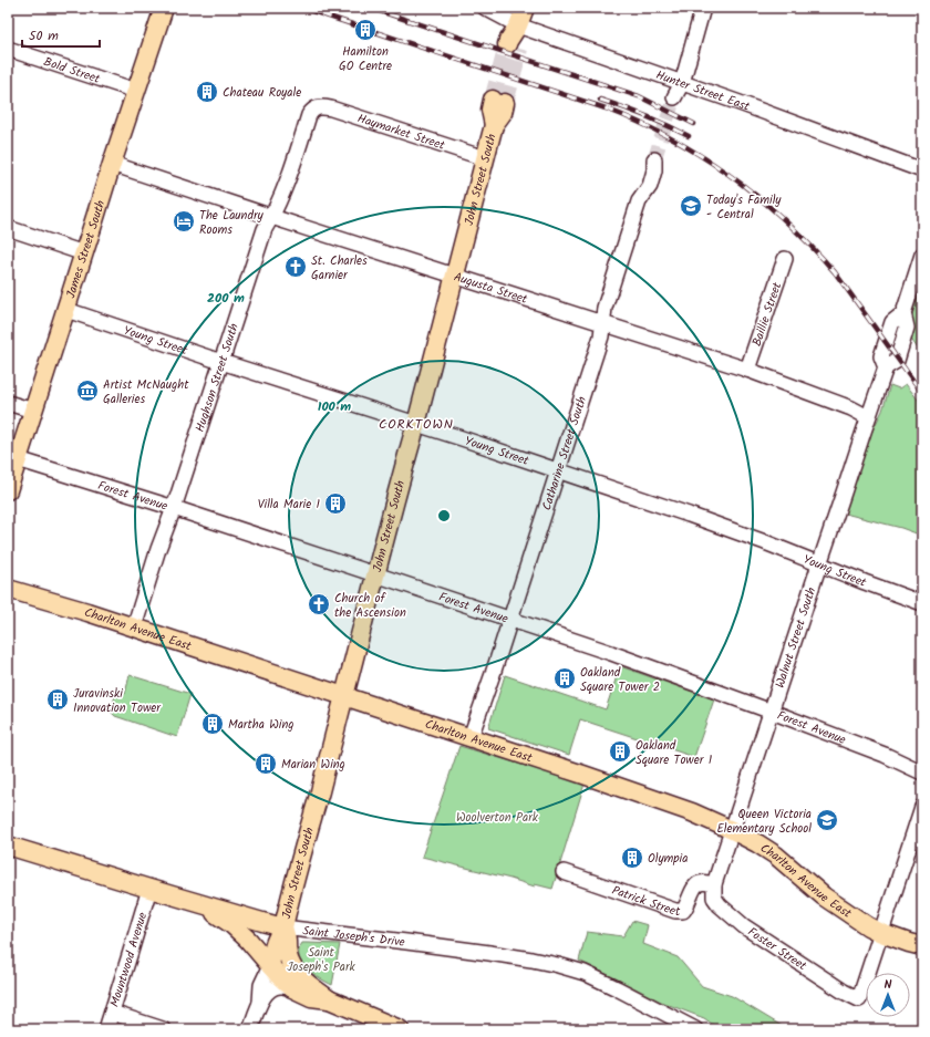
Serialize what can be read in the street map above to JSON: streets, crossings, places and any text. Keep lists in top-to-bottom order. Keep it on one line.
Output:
{"streets":{"main road":["John Street South","James Street South","Charlton Avenue East","Saint Joseph's Drive"],"street":["Bold Street","Hunter Street East","Haymarket Street","Augusta Street","Baillie Street","Young Street","Hughson Street South","Catharine Street South","Forest Avenue","Walnut Street South","Patrick Street","Foster Street","Mountwood Avenue"]},"crossings":[["Bold Street","James Street South"],["Haymarket Street","John Street South"],["Haymarket Street","Hughson Street South"],["John Street South","Augusta Street"],["John Street South","Young Street"],["John Street South","Forest Avenue"],["John Street South","Charlton Avenue East"],["John Street South","Saint Joseph's Drive"],["James Street South","Augusta Street"],["James Street South","Young Street"],["James Street South","Forest Avenue"],["Augusta Street","Baillie Street"],["Augusta Street","Hughson Street South"],["Augusta Street","Catharine Street South"],["Augusta Street","Walnut Street South"],["Young Street","Hughson Street South"],["Young Street","Catharine Street South"],["Young Street","Walnut Street South"],["Hughson Street South","Forest Avenue"],["Hughson Street South","Charlton Avenue East"],["Catharine Street South","Forest Avenue"],["Catharine Street South","Charlton Avenue East"],["Forest Avenue","Walnut Street South"],["Charlton Avenue East","Walnut Street South"],["Charlton Avenue East","Foster Street"],["Walnut Street South","Patrick Street"],["Walnut Street South","Foster Street"],["Patrick Street","Foster Street"],["Saint Joseph's Drive","Mountwood Avenue"]],"districts":["CORKTOWN"],"parks":["Woolverton Park","Saint Joseph's Park"],"places":{"building":["Hamilton GO Centre","Chateau Royale","Villa Marie I","Oakland Square Tower 2","Juravinski Innovation Tower","Martha Wing","Oakland Square Tower 1","Marian Wing","Olympia"],"school or university":["Today's Family - Central","Queen Victoria Elementary School"],"hotel":["The Laundry Rooms"],"church":["St. Charles Garnier","Church of the Ascension"],"museum":["Artist McNaught Galleries"]},"scale_bar":"50 m","north":"top","rings":["200 m","100 m"]}
